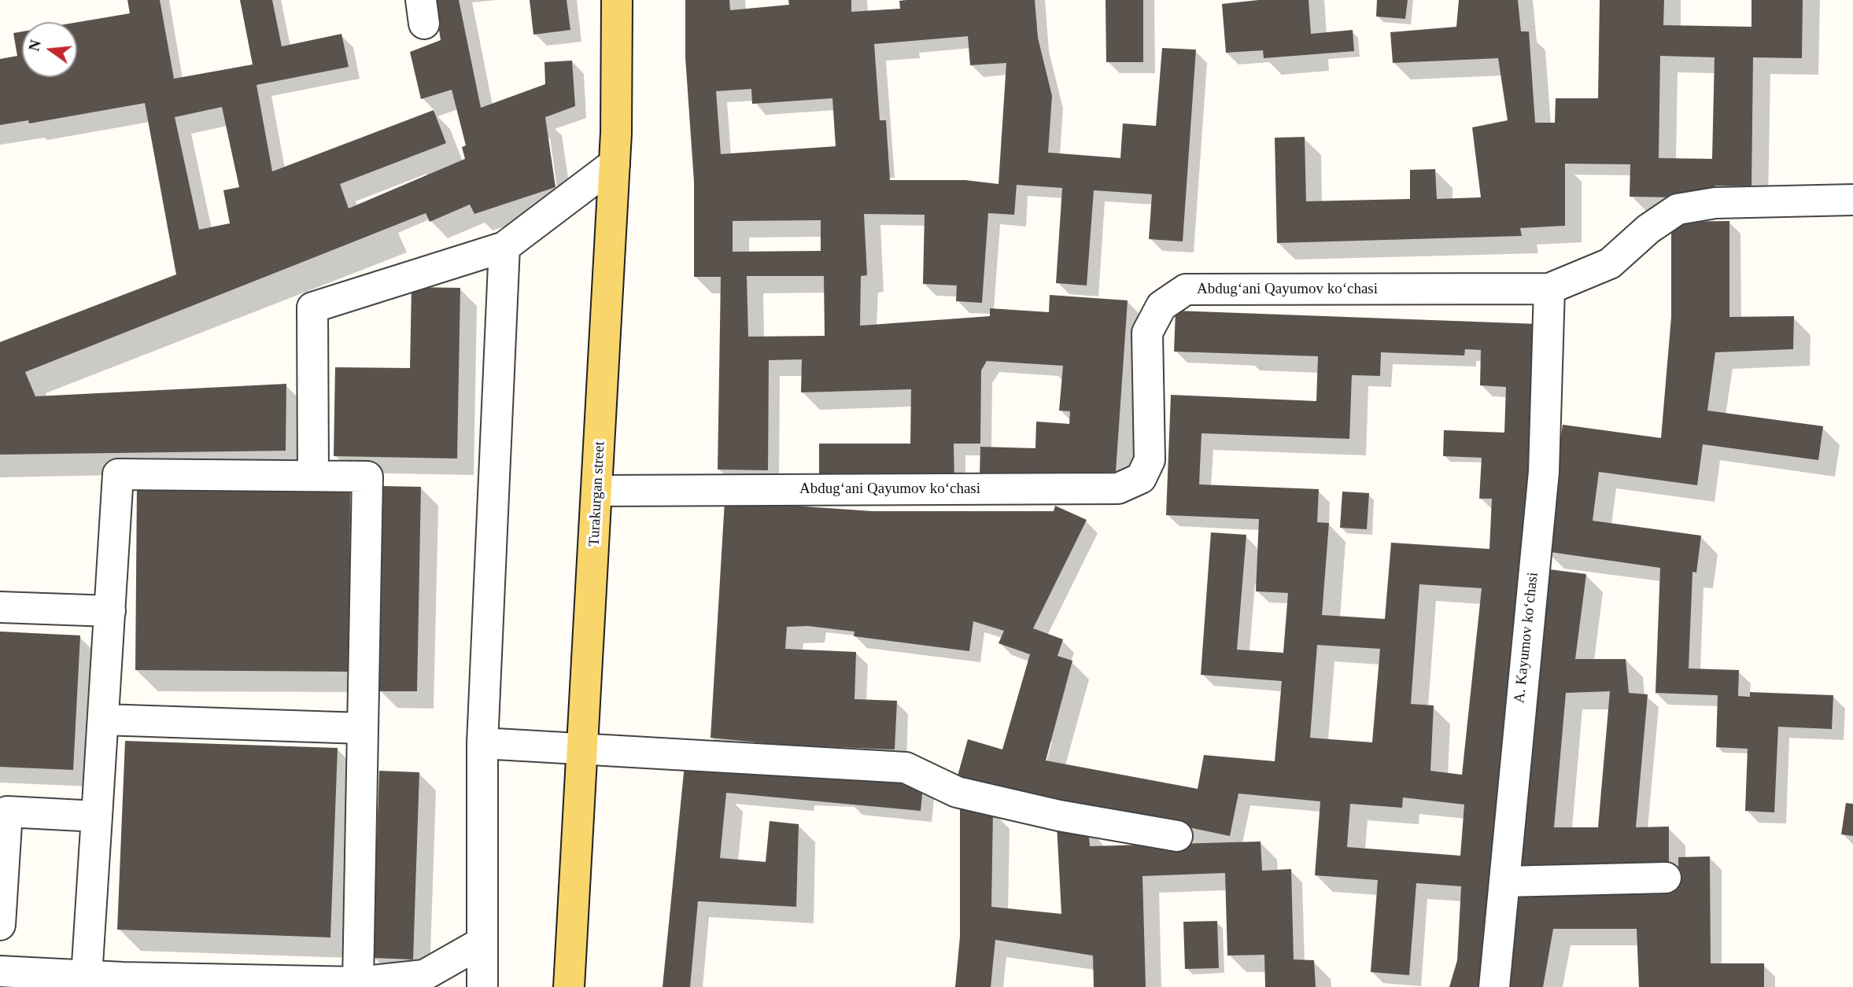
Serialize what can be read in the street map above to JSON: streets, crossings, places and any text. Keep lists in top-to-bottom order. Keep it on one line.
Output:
{"streets":{"main road":["Turakurgan street"],"street":["Abdug‘ani Qayumov ko‘chasi","A. Kayumov koʻchasi"]},"crossings":[["Abdug‘ani Qayumov ko‘chasi","Turakurgan street"],["Abdug‘ani Qayumov ko‘chasi","A. Kayumov koʻchasi"]],"north":"left"}
